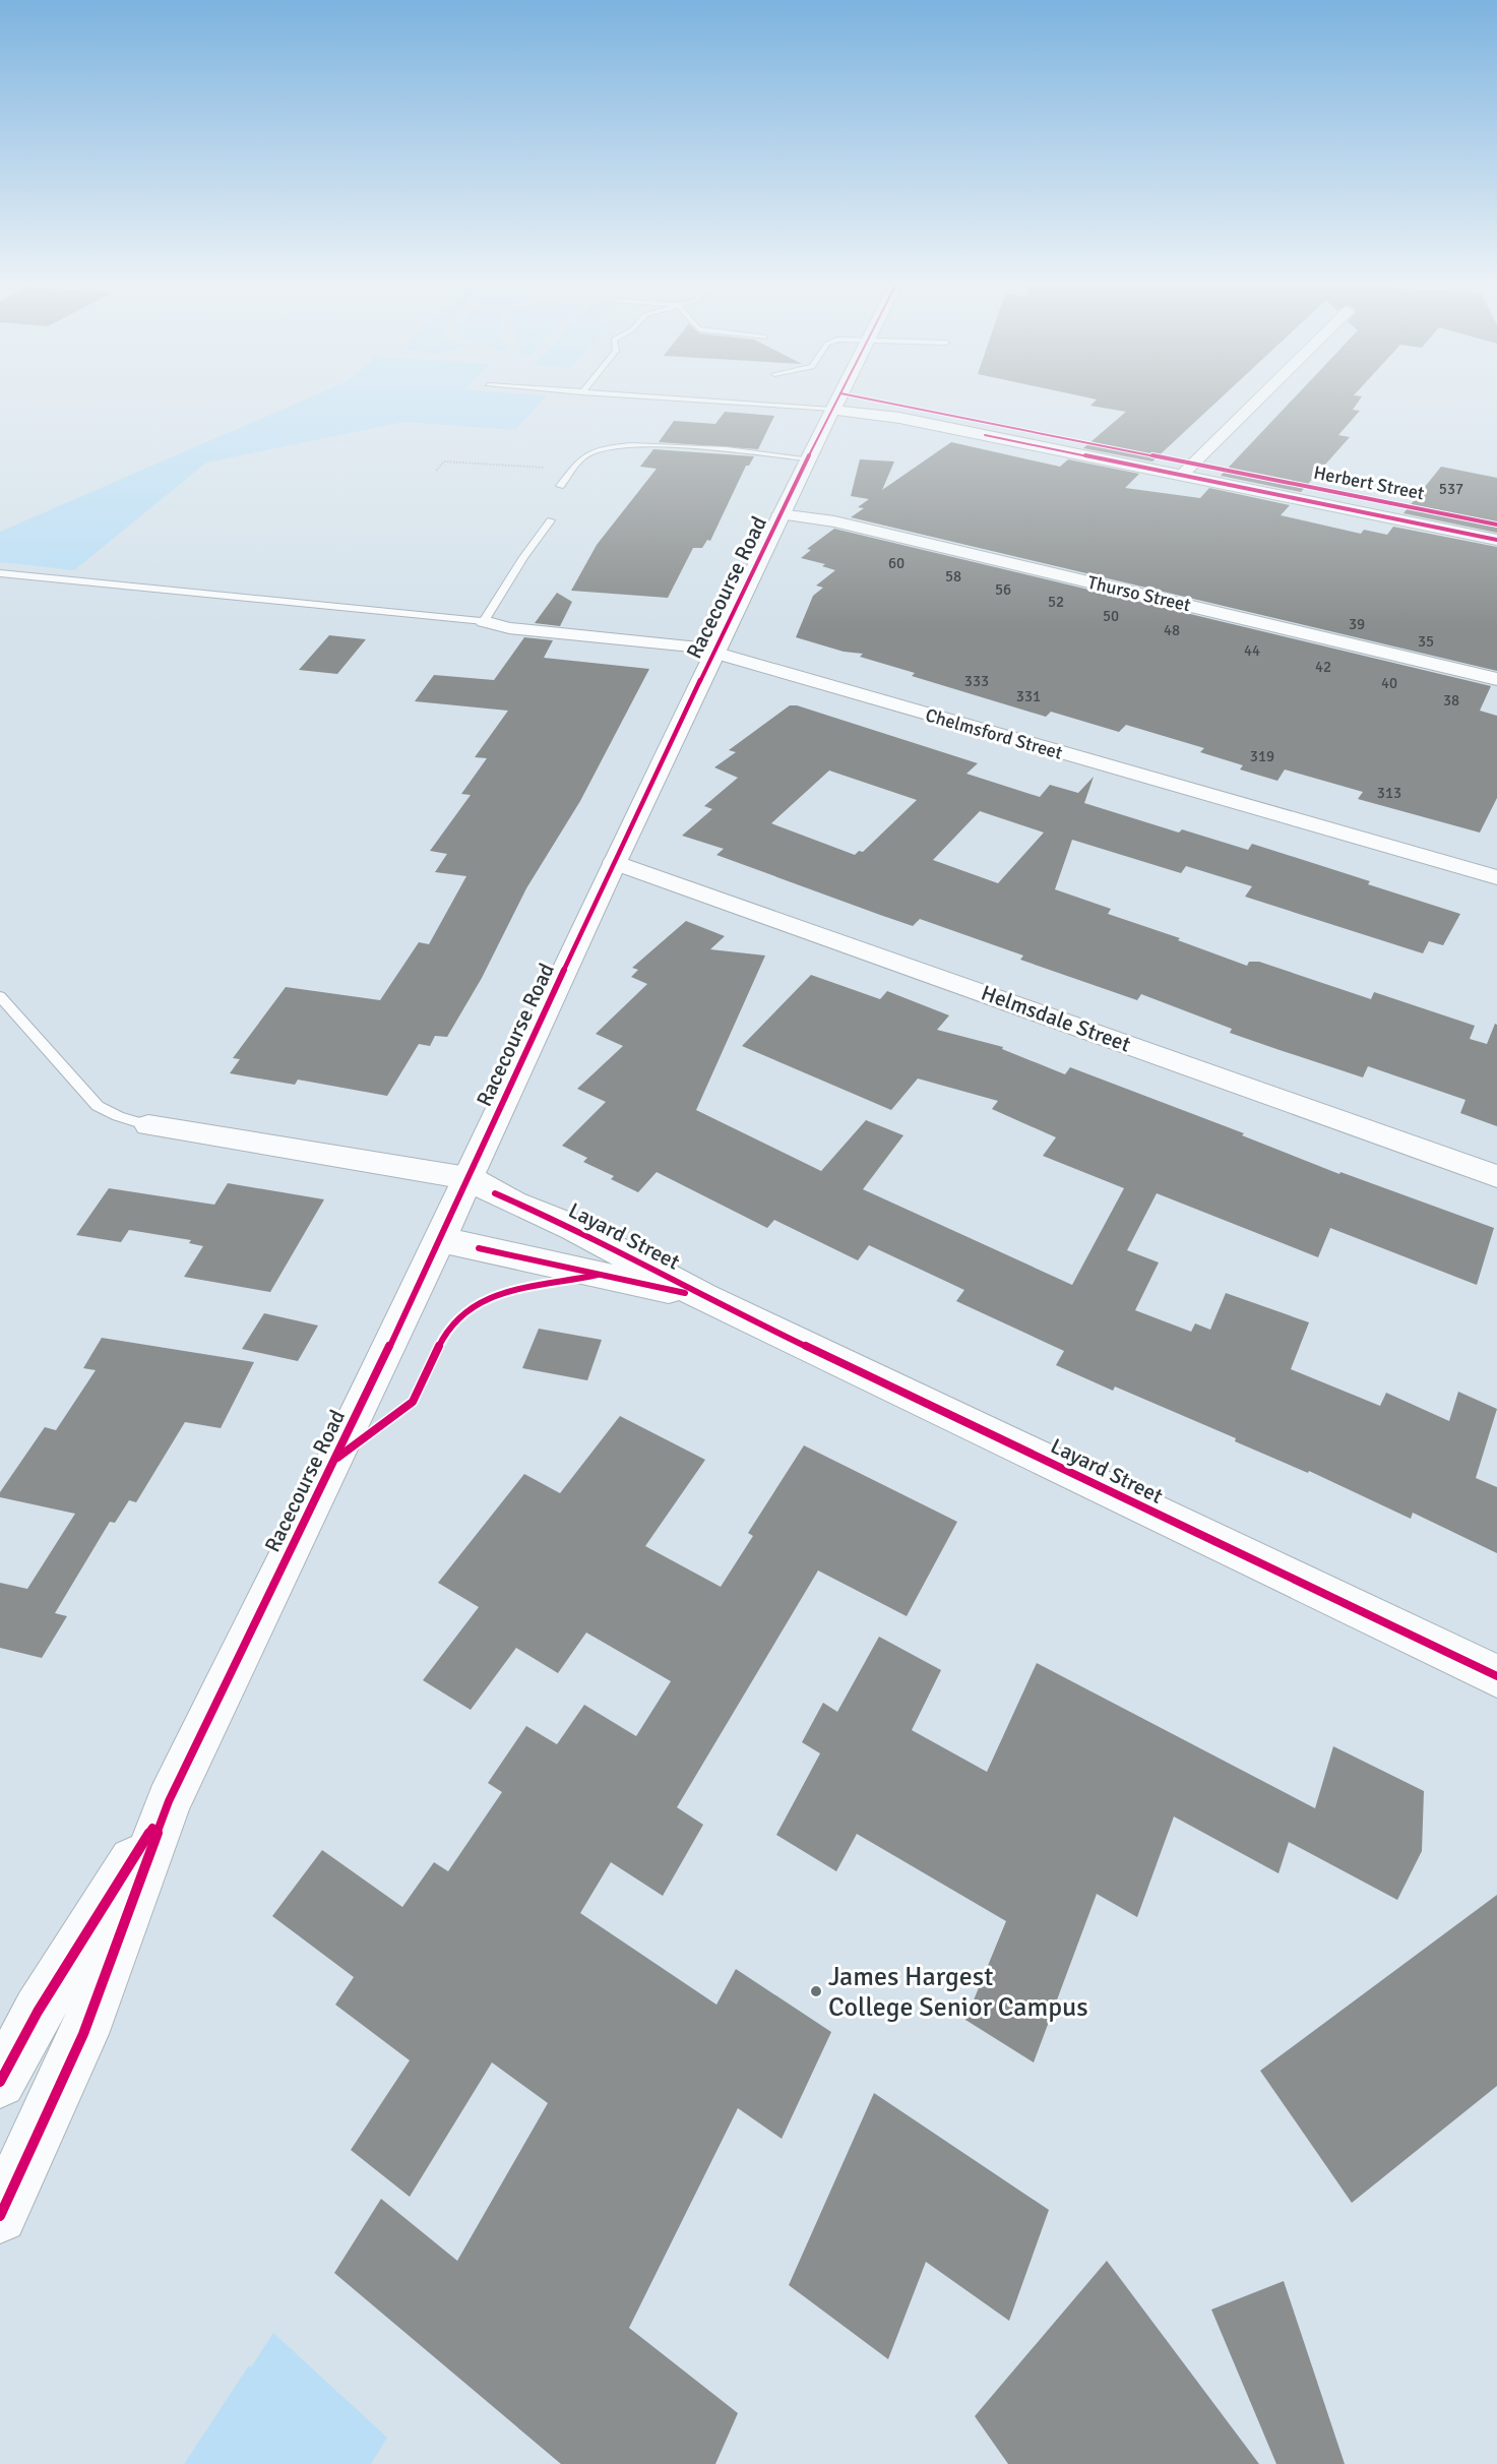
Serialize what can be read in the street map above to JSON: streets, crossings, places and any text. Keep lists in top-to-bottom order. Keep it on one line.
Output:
{"streets":{"street":["Herbert Street","Racecourse Road","Thurso Street","Chelmsford Street","Helmsdale Street","Layard Street"]},"crossings":[["Herbert Street","Racecourse Road"],["Racecourse Road","Thurso Street"],["Racecourse Road","Chelmsford Street"],["Racecourse Road","Helmsdale Street"],["Racecourse Road","Layard Street"]],"places":["James Hargest College Senior Campus"],"house_numbers":["537","60","58","56","52","50","39","48","35","44","42","333","40","331","38","319","313"]}
